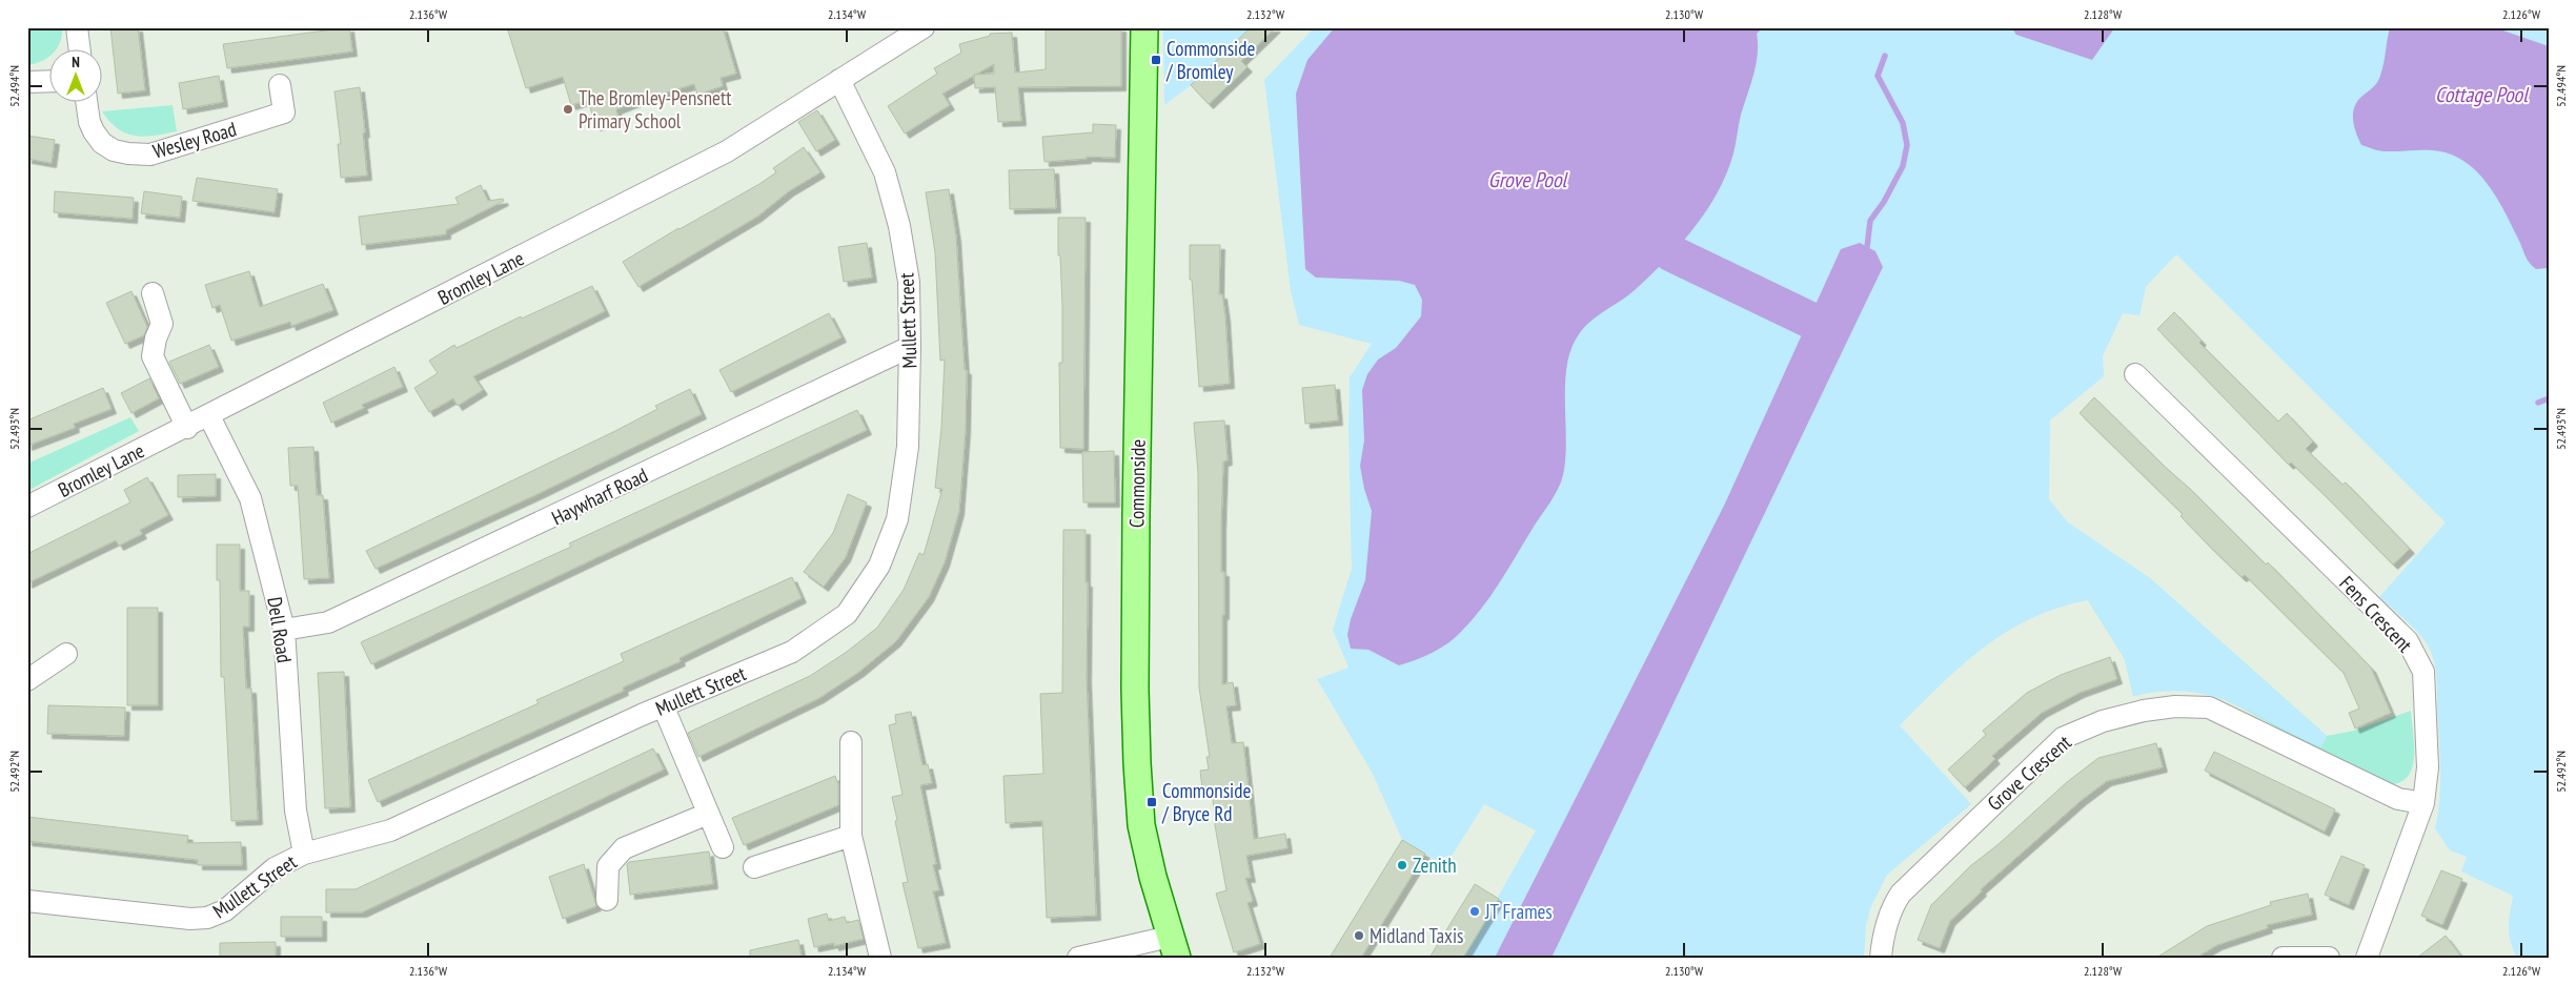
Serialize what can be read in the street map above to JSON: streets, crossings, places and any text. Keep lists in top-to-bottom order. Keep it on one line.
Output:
{"streets":{"main road":["Commonside"],"street":["Wesley Road","Bromley Lane","Mullett Street","Haywharf Road","Fens Crescent","Dell Road","Grove Crescent"]},"crossings":[["Bromley Lane","Mullett Street"],["Bromley Lane","Dell Road"],["Mullett Street","Haywharf Road"],["Mullett Street","Dell Road"],["Haywharf Road","Dell Road"],["Fens Crescent","Grove Crescent"]],"water":["Cottage Pool","Grove Pool"],"places":{"transit":["Commonside / Bromley","Commonside / Bryce Rd"],"other":["The Bromley-Pensnett Primary School","Zenith","JT Frames","Midland Taxis"]},"north":"top","coordinates":["2.136°W","2.134°W","2.132°W","2.130°W","2.128°W","2.126°W","52.494°N","52.493°N","52.492°N"]}
